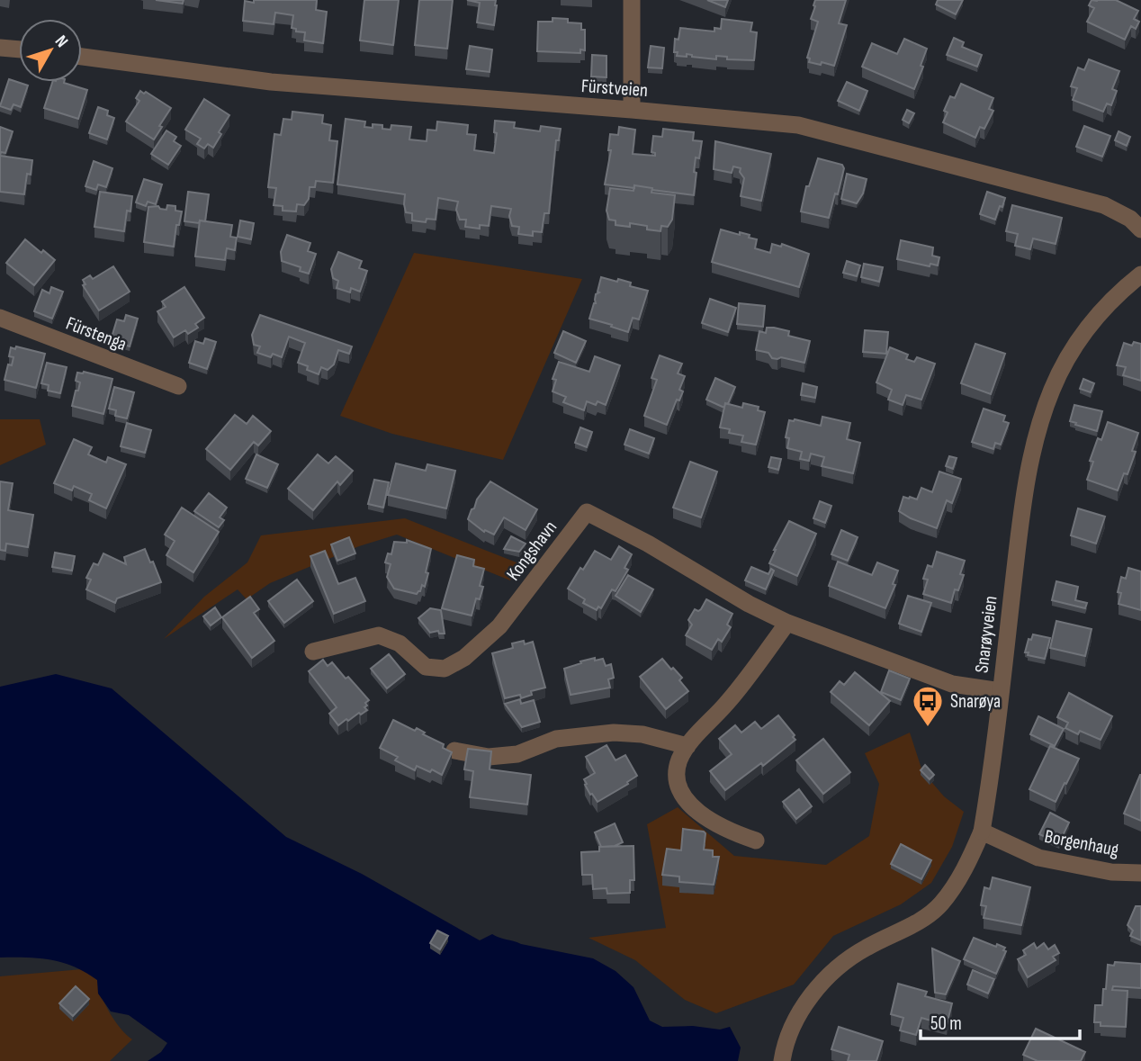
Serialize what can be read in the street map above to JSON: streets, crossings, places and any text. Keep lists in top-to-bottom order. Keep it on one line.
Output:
{"streets":{"street":["Fürstveien","Fürstenga","Kongshavn","Snarøyveien","Borgenhaug"]},"crossings":[["Kongshavn","Snarøyveien"],["Snarøyveien","Borgenhaug"]],"places":{"bus stop":["Snarøya"]},"scale_bar":"50 m","north":"top right"}
